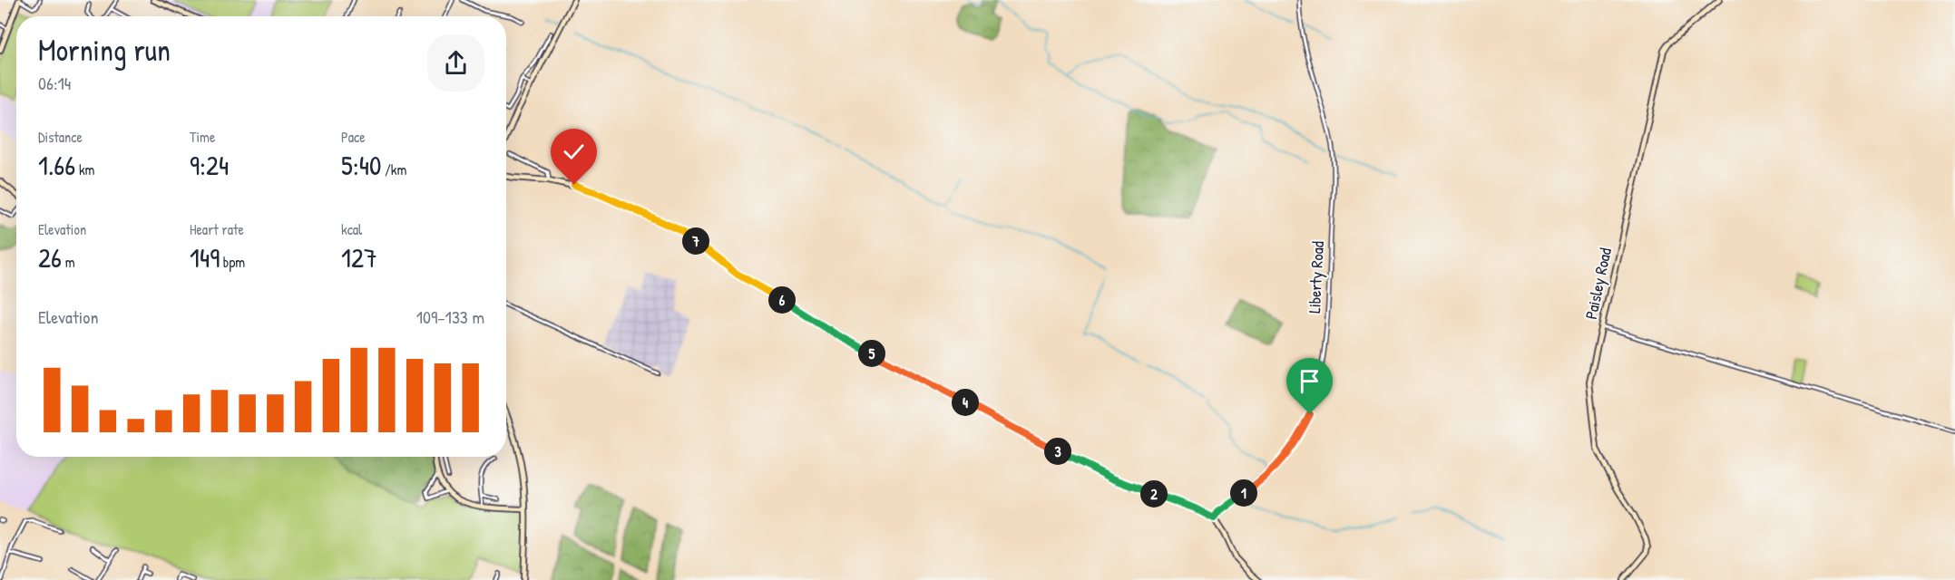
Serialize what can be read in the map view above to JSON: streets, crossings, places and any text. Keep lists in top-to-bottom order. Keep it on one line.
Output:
{"streets":{"street":["Liberty Road","Paisley Road"]},"page":{"heading":["Morning run","06:14"],"stats":[["Distance","1.66 km"],["Time","9:24"],["Pace","5:40 /km"],["Elevation","26 m"],["Heart rate","149 bpm"],["kcal","127"]],"pins":["7","6","5","4","3","1","2"],"chart":["Elevation","109–133 m"]}}
